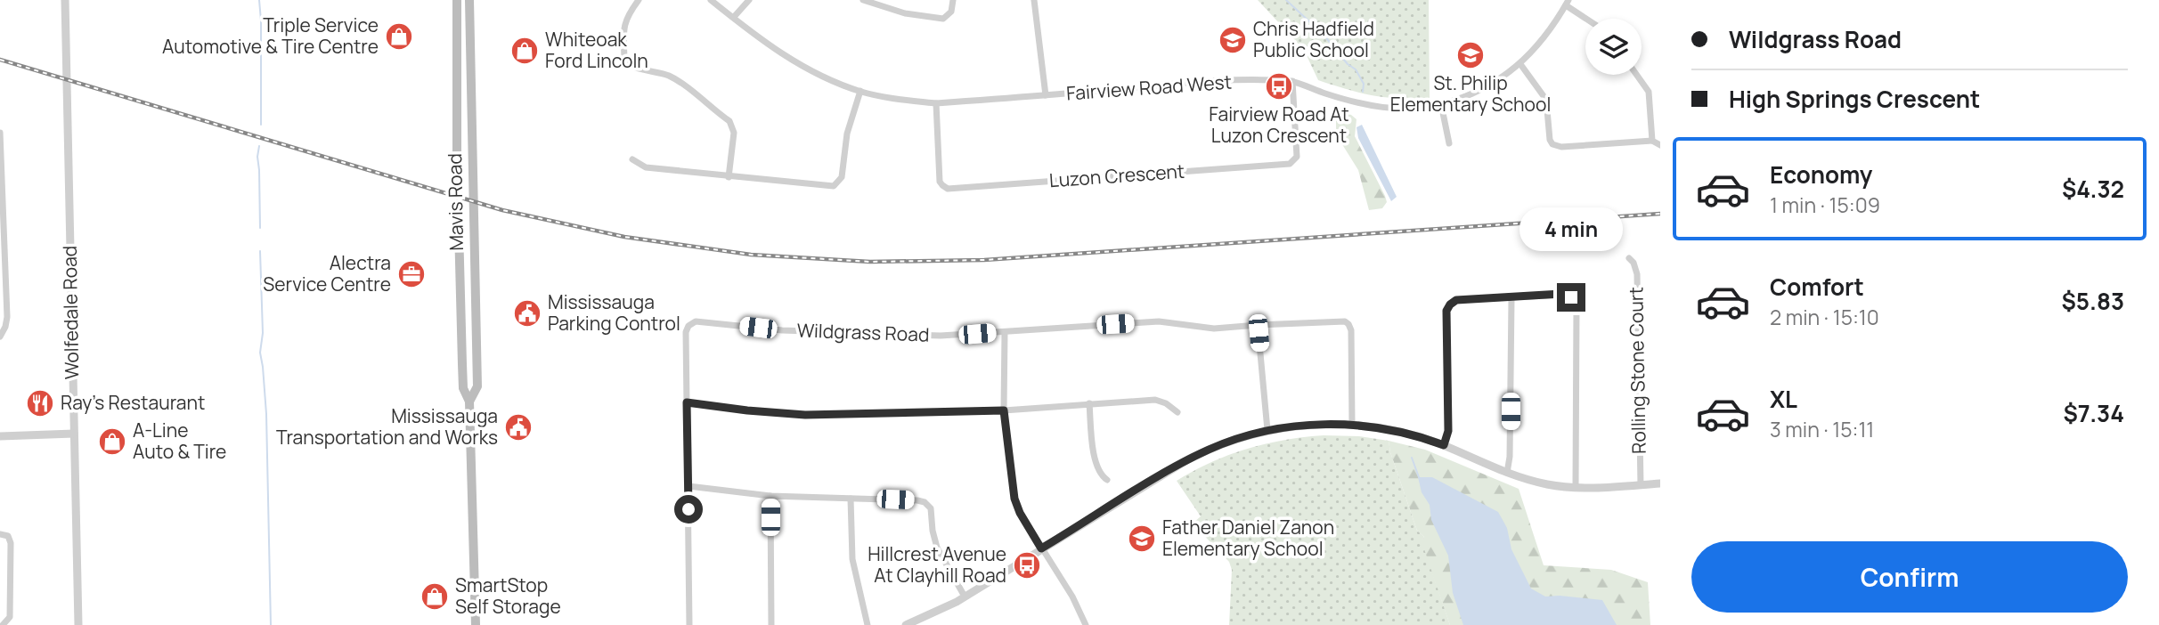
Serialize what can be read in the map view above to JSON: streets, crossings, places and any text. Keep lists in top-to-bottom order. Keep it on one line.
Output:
{"streets":{"main road":["Mavis Road"],"street":["Fairview Road West","Luzon Crescent","Wolfedale Road","Wildgrass Road","Rolling Stone Court"]},"crossings":[["Fairview Road West","Luzon Crescent"]],"places":{"shop":["Triple Service Automotive & Tire Centre","Whiteoak Ford Lincoln","A-Line Auto & Tire","SmartStop Self Storage"],"school or university":["Chris Hadfield Public School","St. Philip Elementary School","Father Daniel Zanon Elementary School"],"bus stop":["Fairview Road At Luzon Crescent","Hillcrest Avenue At Clayhill Road"],"office":["Alectra Service Centre"],"public building":["Mississauga Parking Control","Mississauga Transportation and Works"],"restaurant":["Ray's Restaurant"]},"page":{"banner":["Wildgrass Road","High Springs Crescent"],"list":[{"name":"Economy","note":"1 min · 15:09","value":"$4.32"},{"name":"Comfort","note":"2 min · 15:10","value":"$5.83"},{"name":"XL","note":"3 min · 15:11","value":"$7.34"}],"bubble":"4 min","buttons":"Confirm"}}
